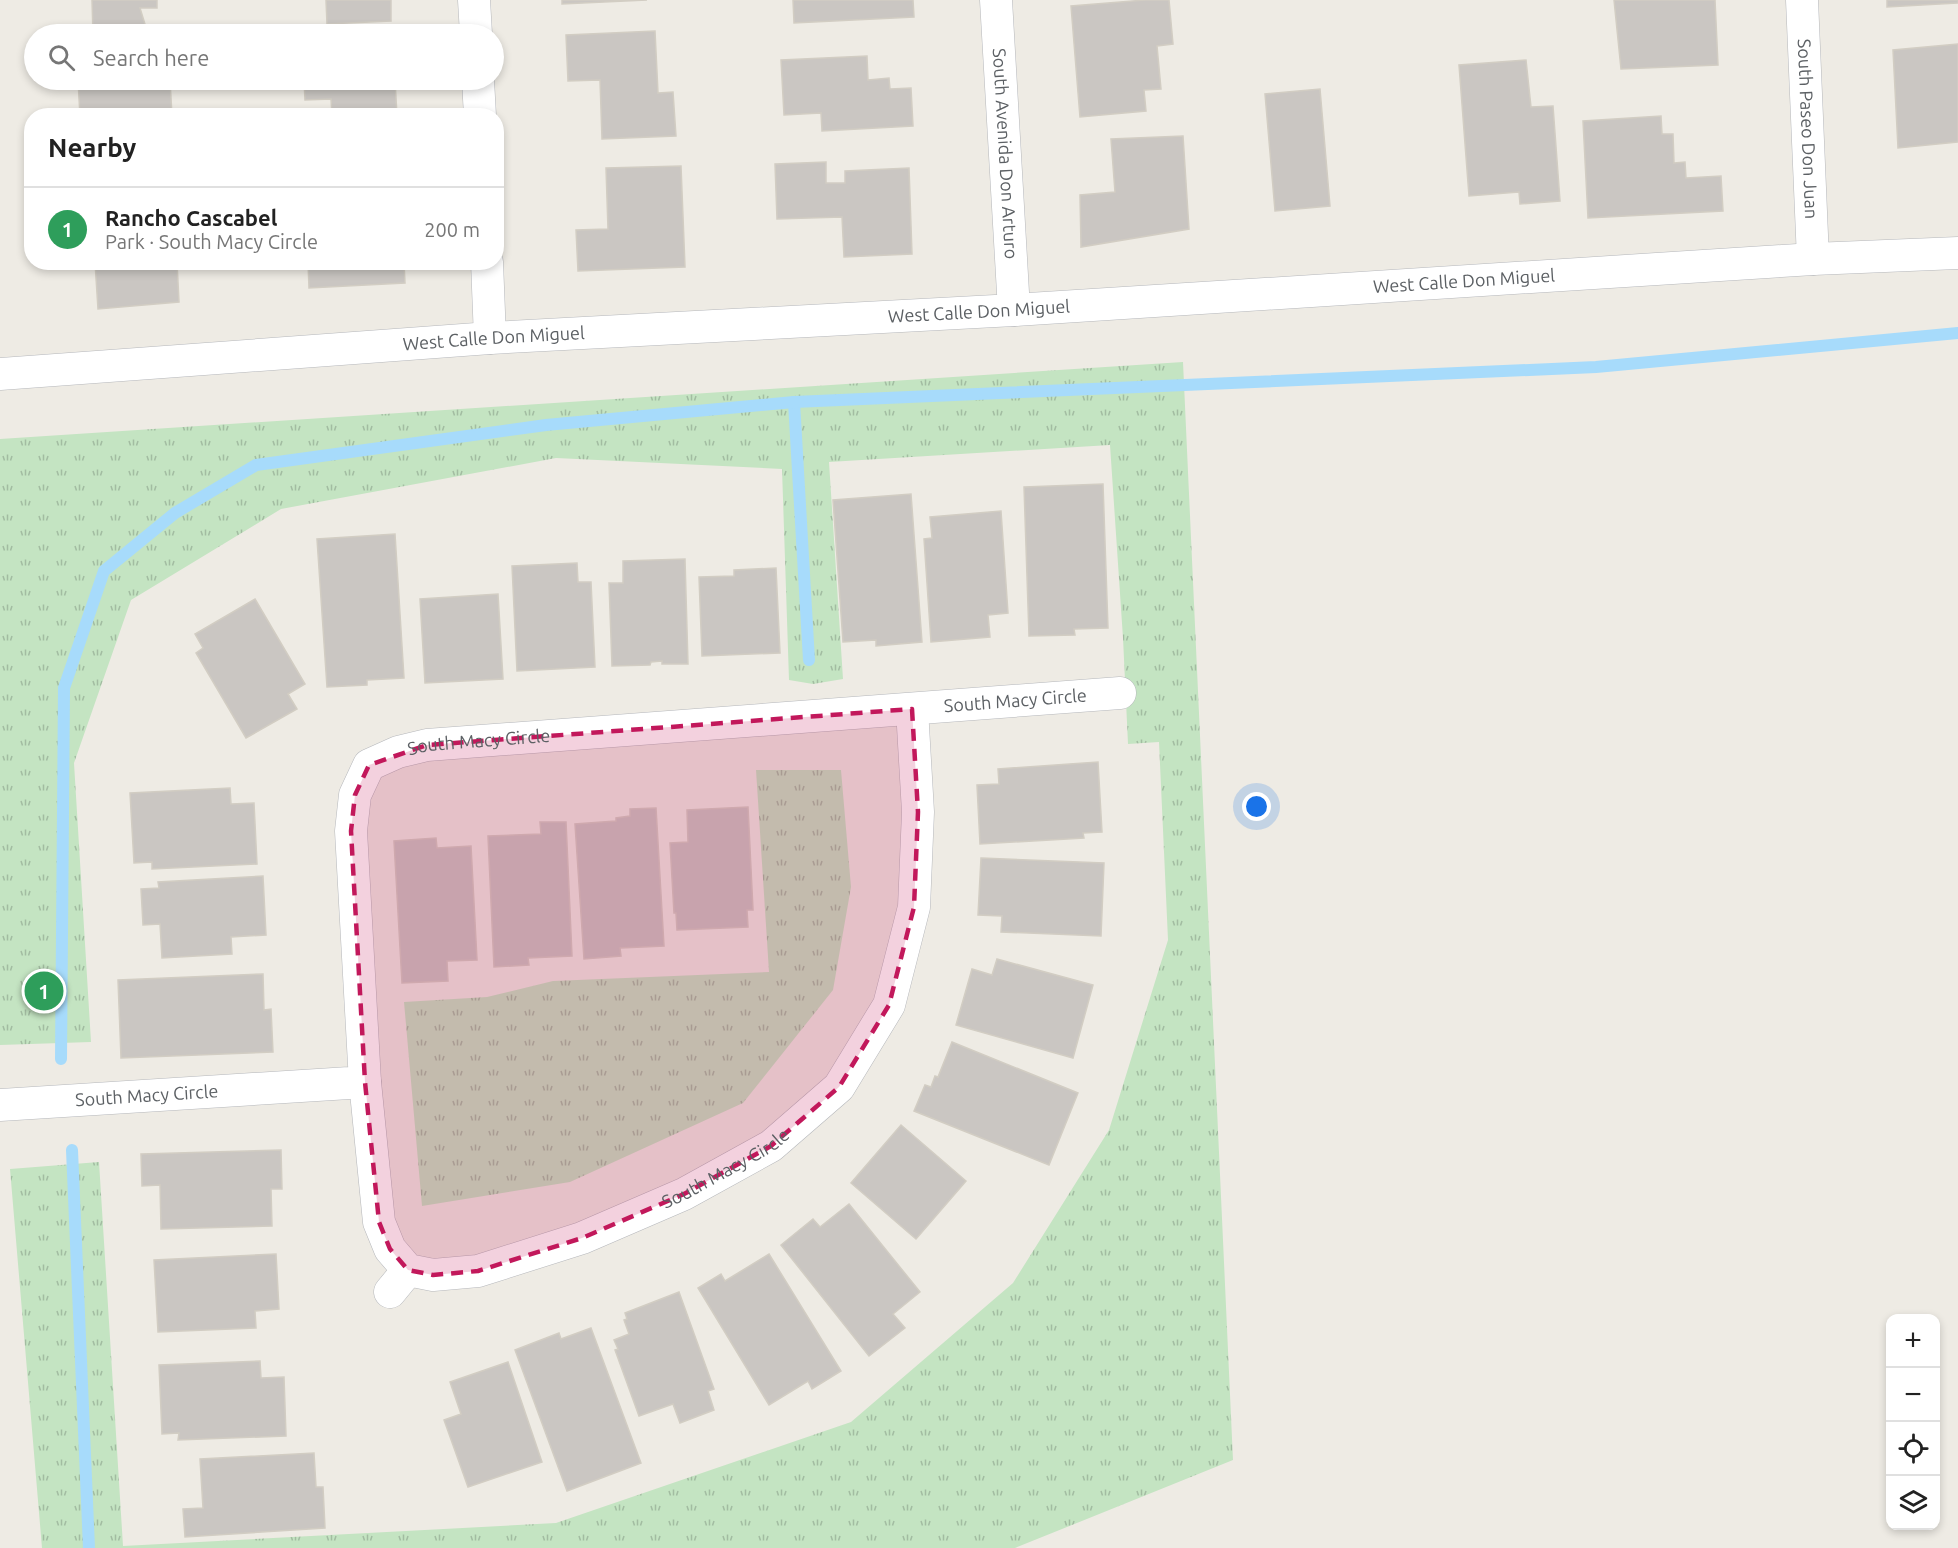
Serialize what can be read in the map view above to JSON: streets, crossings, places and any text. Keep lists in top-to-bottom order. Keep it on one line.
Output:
{"streets":{"street":["South Paseo Don Juan","South Avenida Don Arturo","West Calle Don Miguel","South Macy Circle"]},"crossings":[["South Paseo Don Juan","West Calle Don Miguel"],["South Avenida Don Arturo","West Calle Don Miguel"]],"page":{"search":"Search here","heading":"Nearby","list":[{"mark":"1","name":"Rancho Cascabel","note":"Park · South Macy Circle","value":"200 m"}],"pins":"1","map_buttons":["+","−"]}}
